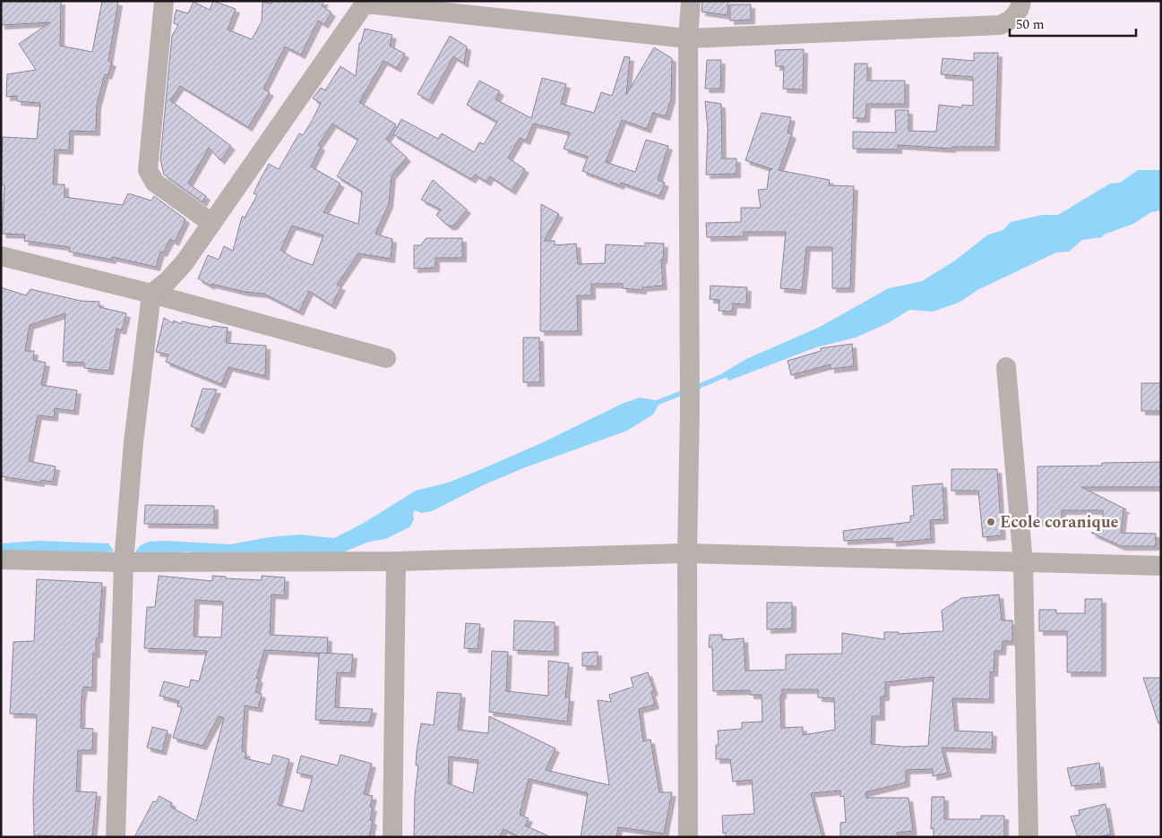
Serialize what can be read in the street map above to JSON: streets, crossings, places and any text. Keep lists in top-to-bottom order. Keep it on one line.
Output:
{"places":["Ecole coranique"],"scale_bar":"50 m"}
